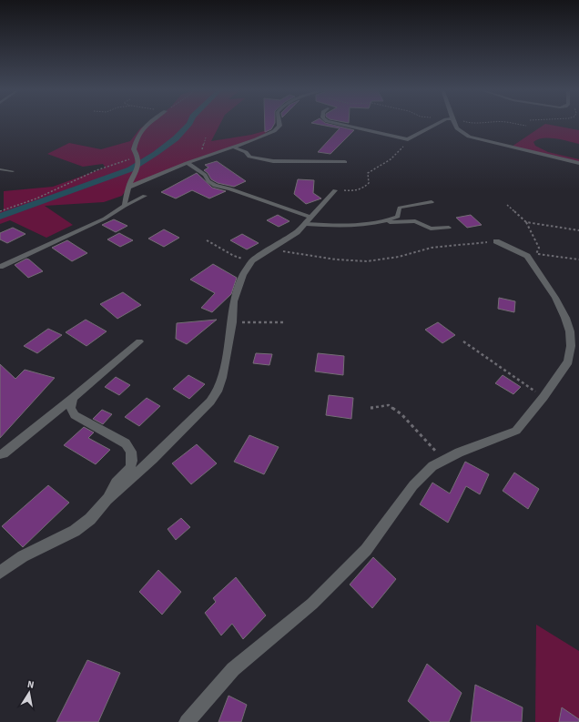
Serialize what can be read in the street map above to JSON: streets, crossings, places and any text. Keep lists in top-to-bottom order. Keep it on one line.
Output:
{"north":"top"}
